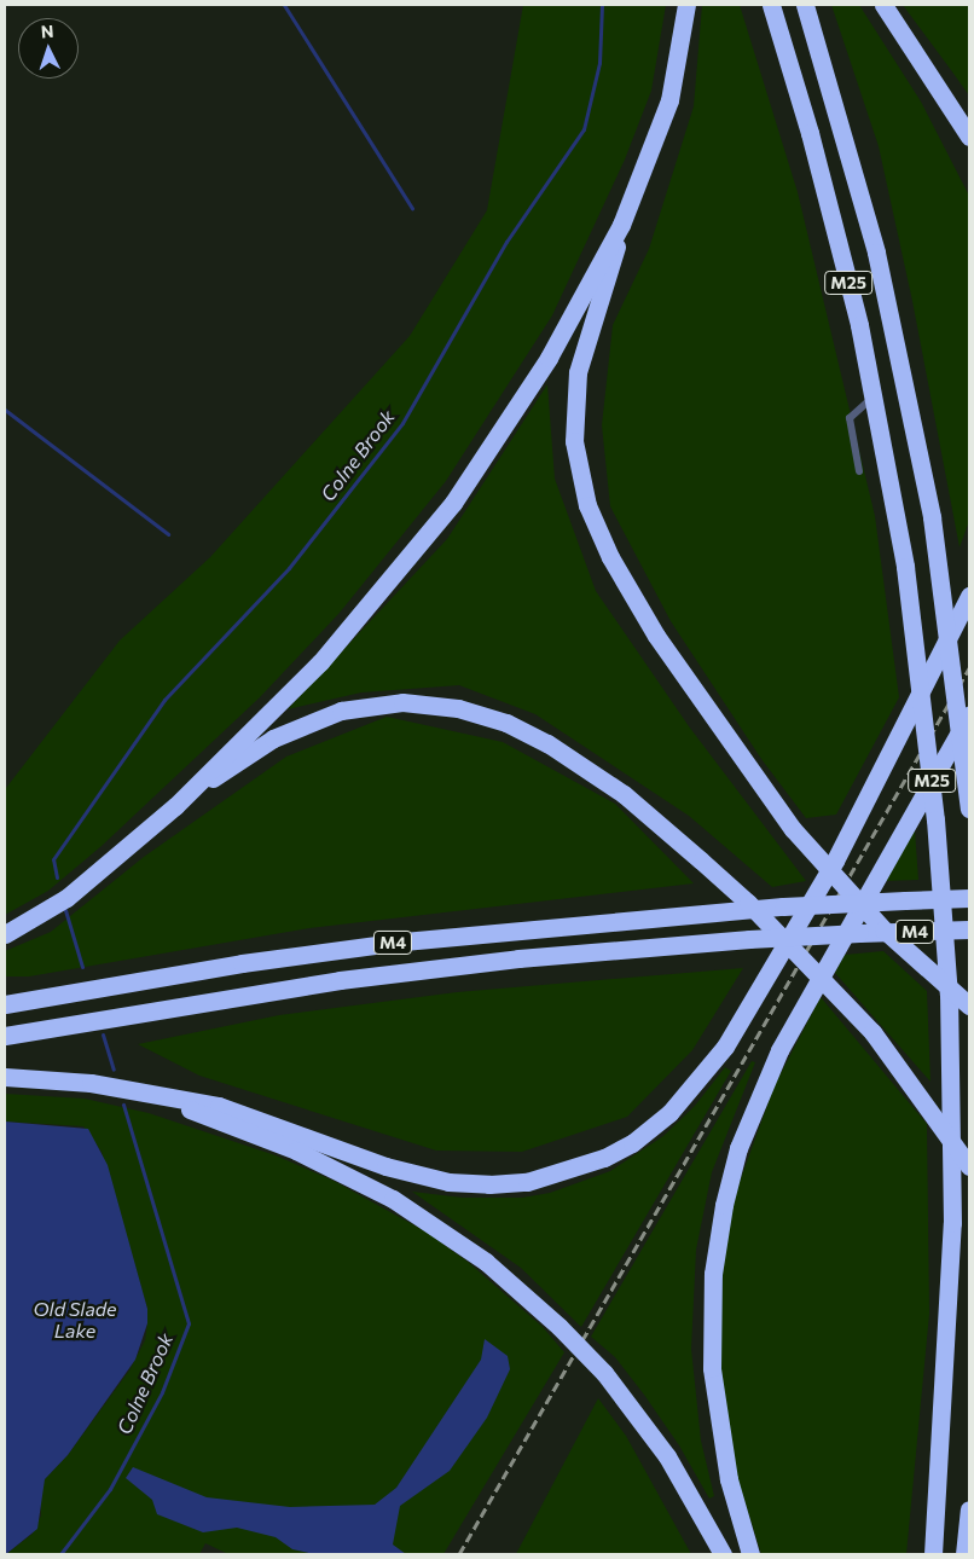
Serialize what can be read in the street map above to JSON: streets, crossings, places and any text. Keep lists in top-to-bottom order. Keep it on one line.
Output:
{"streets":{"highway":["M25","M4"]},"water":["Colne Brook","Old Slade Lake"],"north":"top"}
